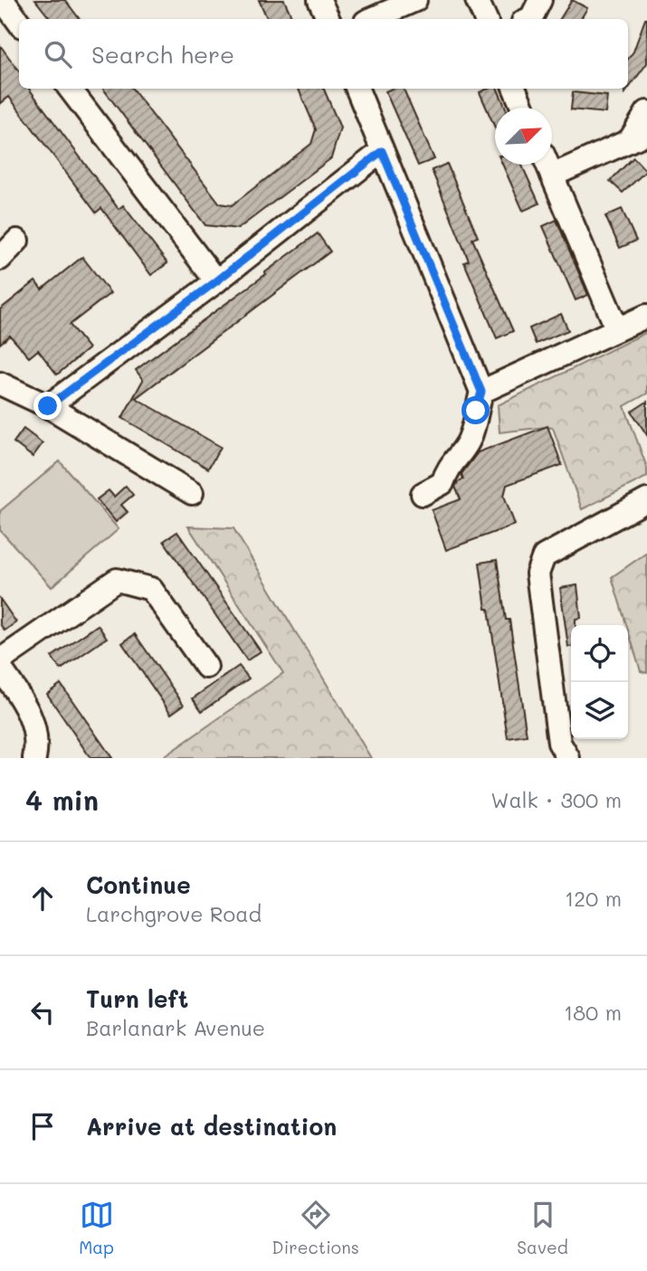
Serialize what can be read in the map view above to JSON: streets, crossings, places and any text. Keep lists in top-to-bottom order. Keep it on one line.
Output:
{"north":"top right","page":{"search":"Search here","heading":["4 min","Walk · 300 m"],"list":[["Continue","Larchgrove Road","120 m"],["Turn left","Barlanark Avenue","180 m"],"Arrive at destination"],"nav":["Map","Directions","Saved"]}}
